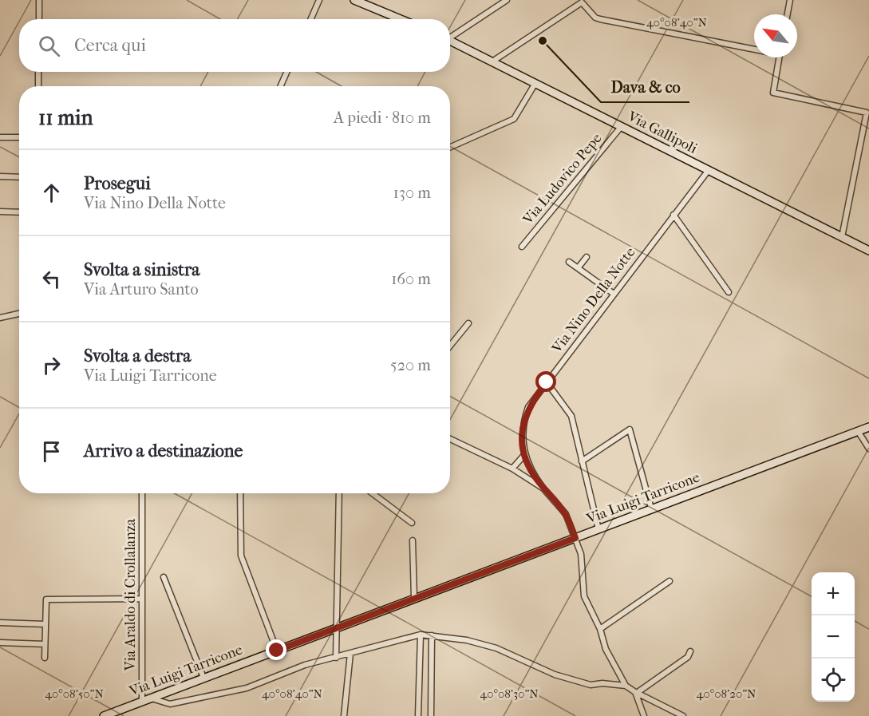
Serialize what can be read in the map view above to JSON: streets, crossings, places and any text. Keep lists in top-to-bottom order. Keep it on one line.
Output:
{"streets":{"main road":["Via Gallipoli","Via Luigi Tarricone"],"street":["Via Ludovico Pepe","Via Nino Della Notte","Via Araldo di Crollalanza"]},"crossings":[["Via Gallipoli","Via Ludovico Pepe"],["Via Gallipoli","Via Nino Della Notte"],["Via Luigi Tarricone","Via Araldo di Crollalanza"]],"places":["Dava & co"],"north":"top left","page":{"search":"Cerca qui","heading":["11 min","A piedi · 810 m"],"list":[["Prosegui","Via Nino Della Notte","130 m"],["Svolta a sinistra","Via Arturo Santo","160 m"],["Svolta a destra","Via Luigi Tarricone","520 m"],"Arrivo a destinazione"],"map_buttons":["+","−"]},"coordinates":["40°08'40\"N","40°08'50\"N","40°08'30\"N","40°08'20\"N"]}
